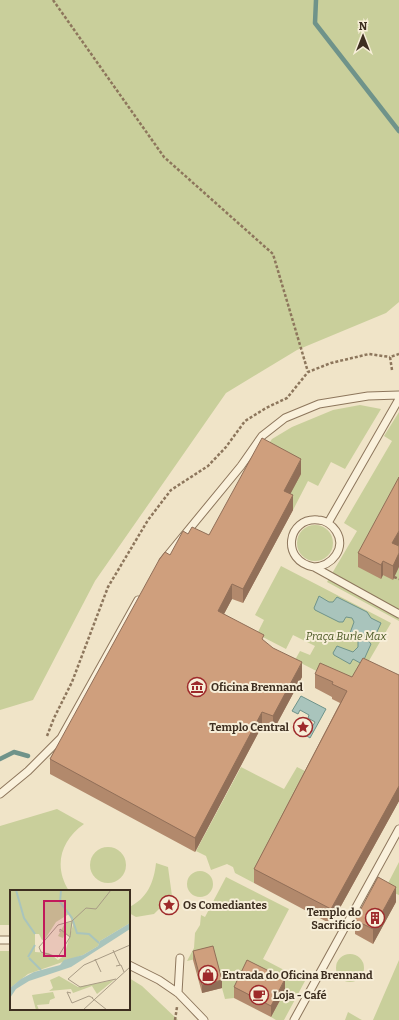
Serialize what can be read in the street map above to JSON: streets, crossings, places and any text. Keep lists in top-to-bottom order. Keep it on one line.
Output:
{"parks":["Praça Burle Max"],"places":{"museum":["Oficina Brennand"],"place":["Templo Central","Os Comediantes"],"building":["Templo do Sacrificío"],"shop":["Entrada do Oficina Brennand"],"cafe":["Loja - Café"]},"north":"top"}
